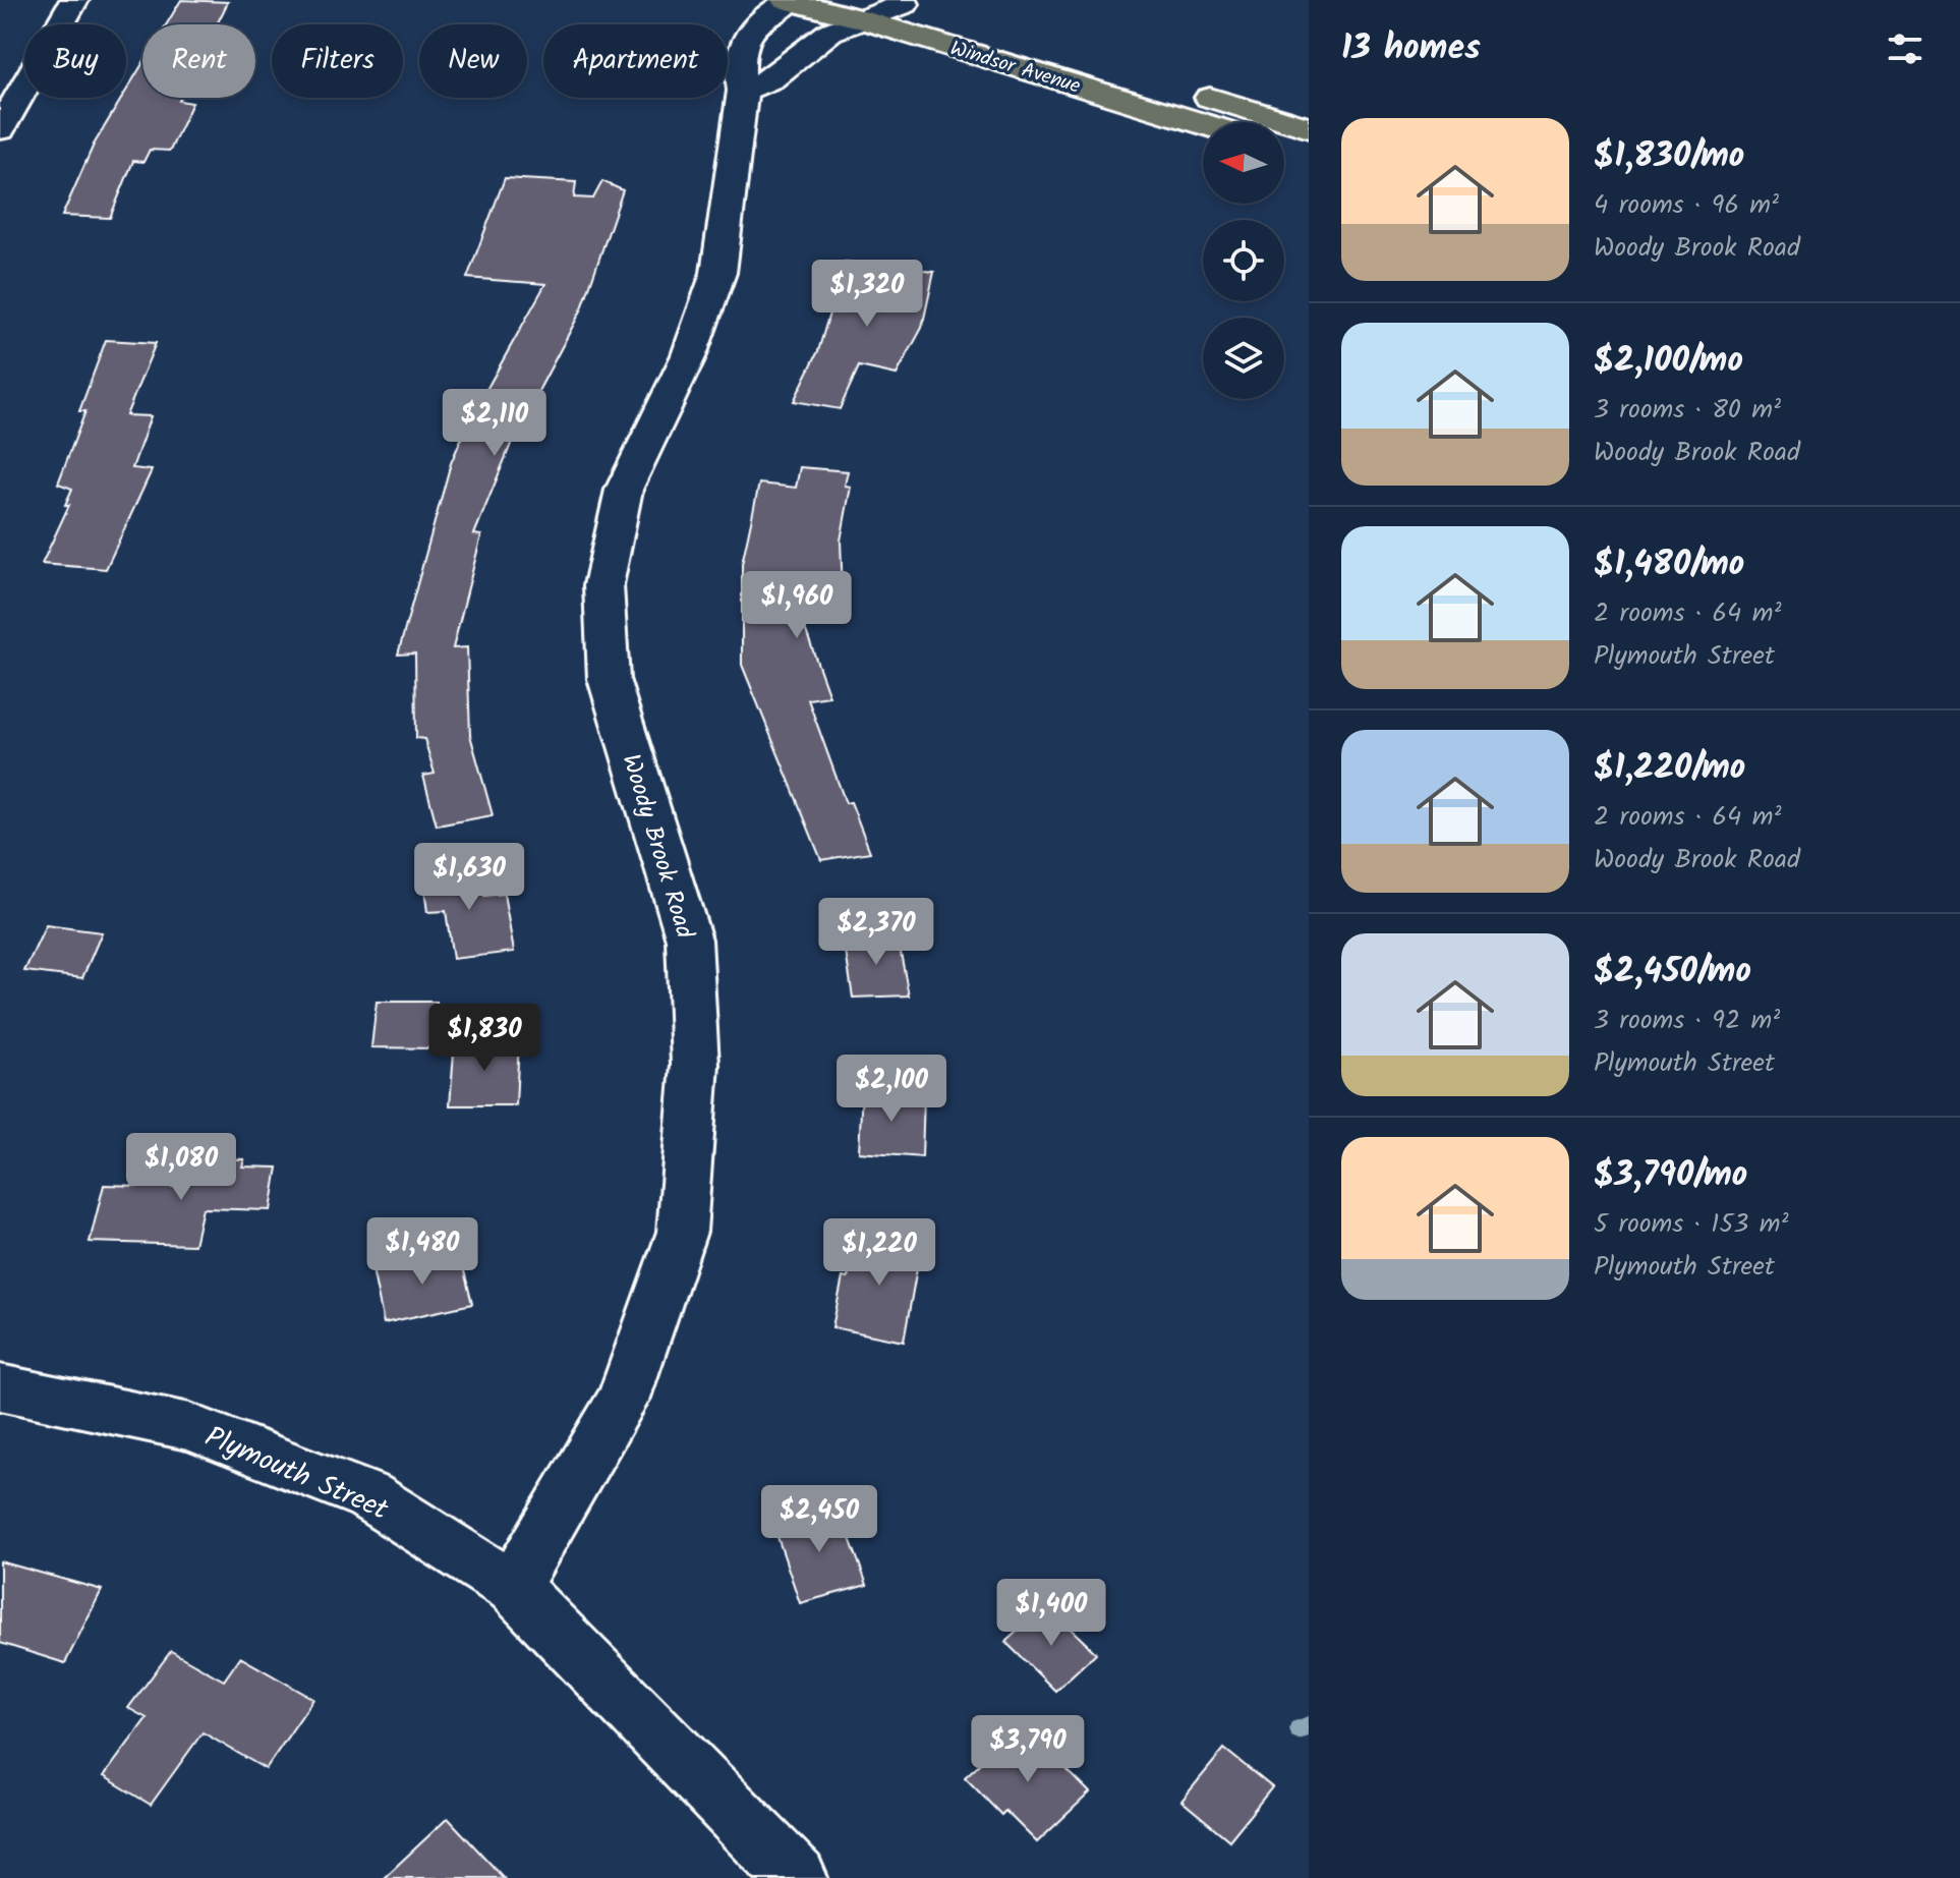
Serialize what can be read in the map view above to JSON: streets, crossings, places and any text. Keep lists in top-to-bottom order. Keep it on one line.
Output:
{"streets":{"main road":["Windsor Avenue"],"street":["Woody Brook Road","Plymouth Street"]},"crossings":[["Windsor Avenue","Woody Brook Road"],["Woody Brook Road","Plymouth Street"]],"north":"left","page":{"heading":"13 homes","chip":["Buy","Rent","Filters","New","Apartment"],"list":[{"name":"$1,830/mo","note":"4 rooms · 96 m² · Woody Brook Road"},{"name":"$2,100/mo","note":"3 rooms · 80 m² · Woody Brook Road"},{"name":"$1,480/mo","note":"2 rooms · 64 m² · Plymouth Street"},{"name":"$1,220/mo","note":"2 rooms · 64 m² · Woody Brook Road"},{"name":"$2,450/mo","note":"3 rooms · 92 m² · Plymouth Street"},{"name":"$3,790/mo","note":"5 rooms · 153 m² · Plymouth Street"}],"price":["$1,320","$2,110","$1,960","$1,630","$2,370","$1,830","$2,100","$1,080","$1,480","$1,220","$2,450","$1,400","$3,790"]}}
